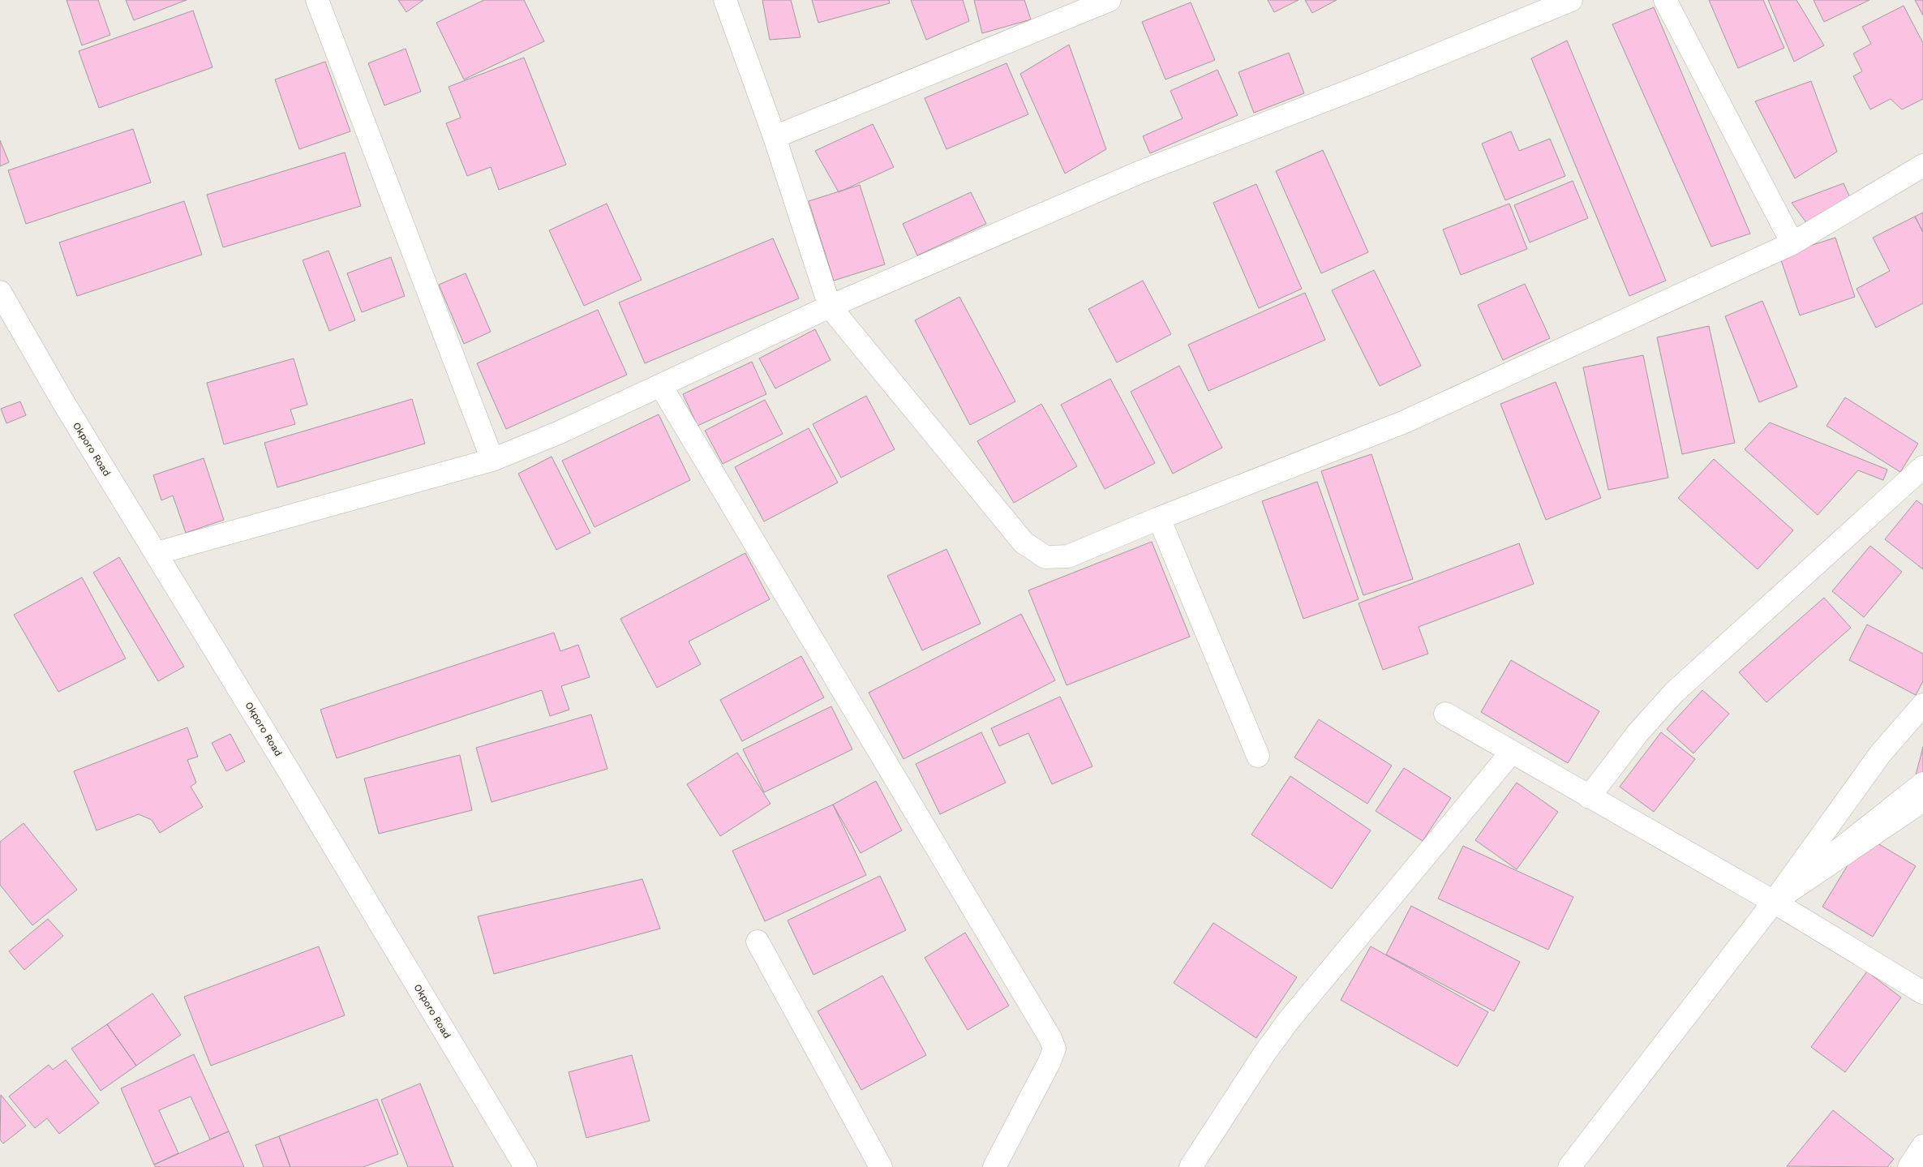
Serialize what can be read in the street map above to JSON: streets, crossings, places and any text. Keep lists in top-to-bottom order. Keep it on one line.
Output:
{"streets":{"street":["Okporo Road"]}}
